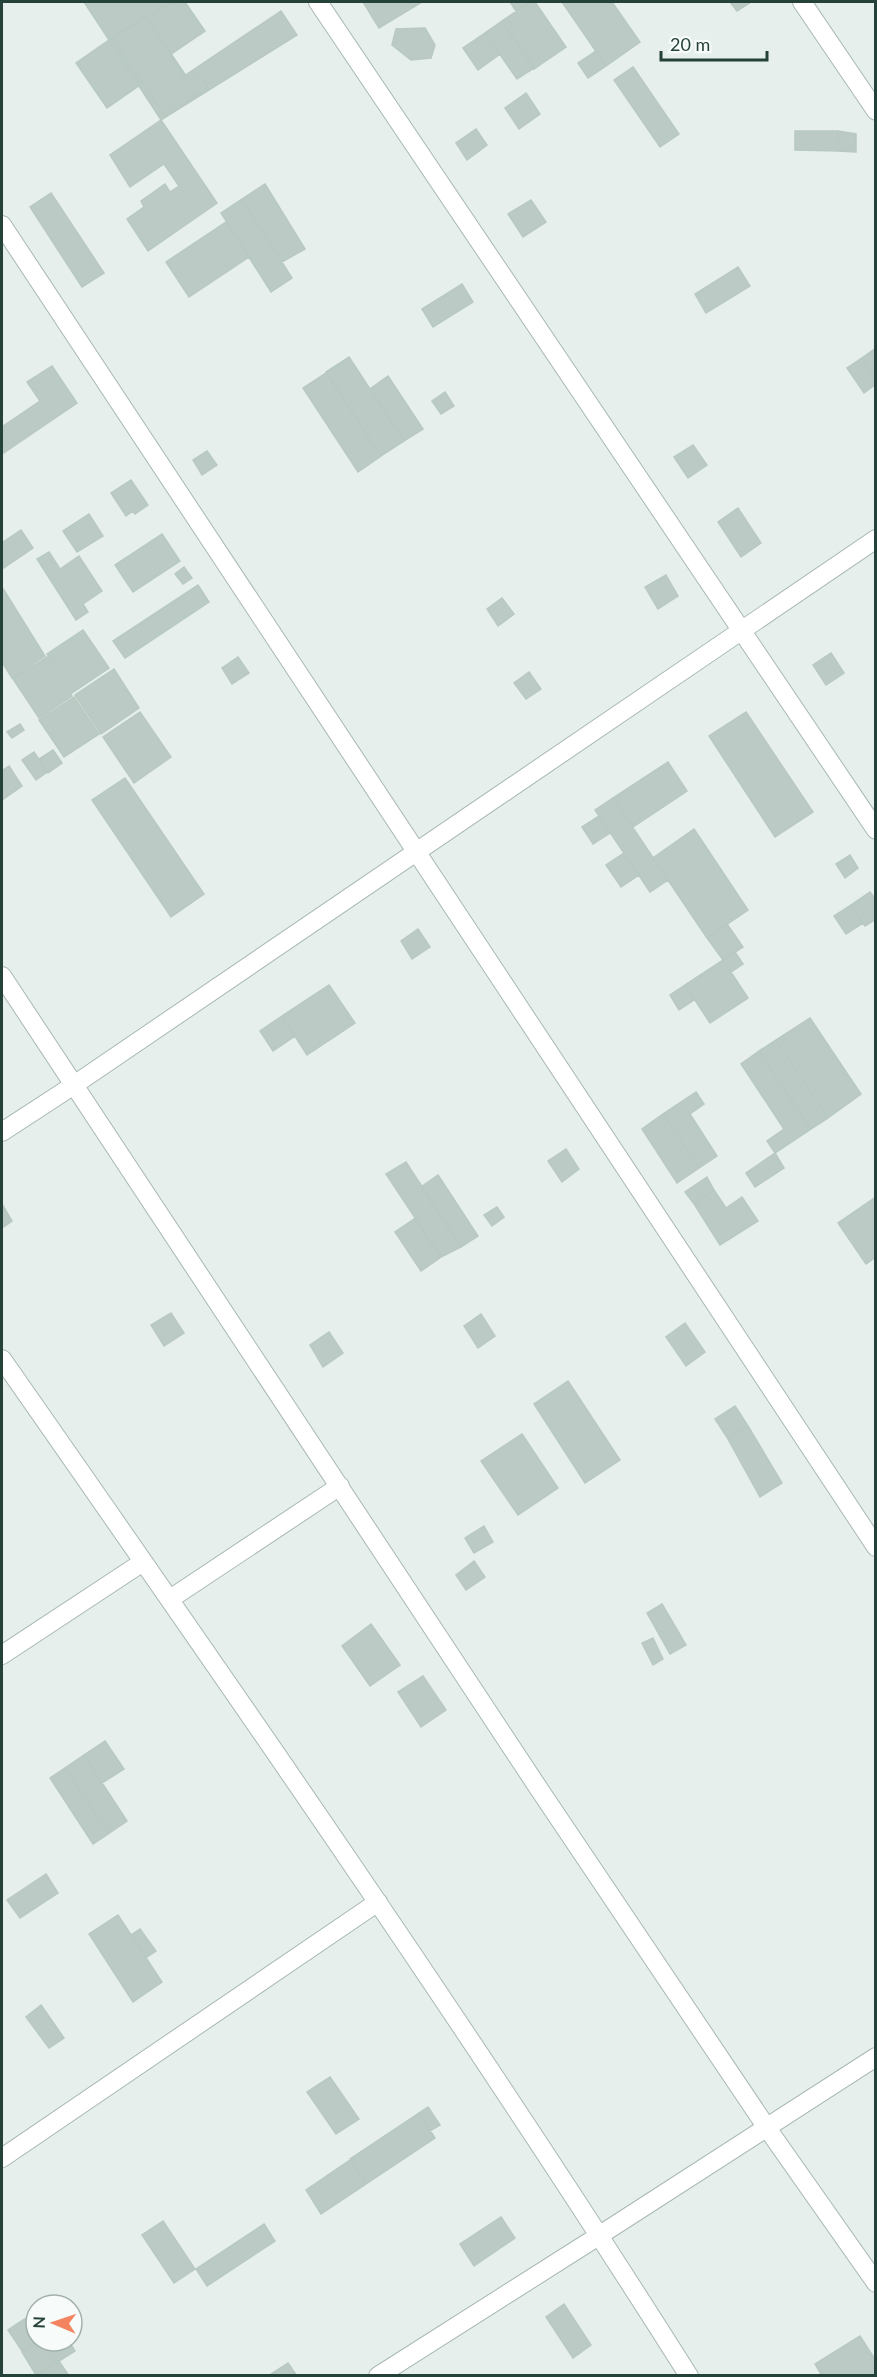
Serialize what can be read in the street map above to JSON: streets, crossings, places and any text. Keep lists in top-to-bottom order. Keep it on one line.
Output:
{"scale_bar":"20 m","north":"left"}
